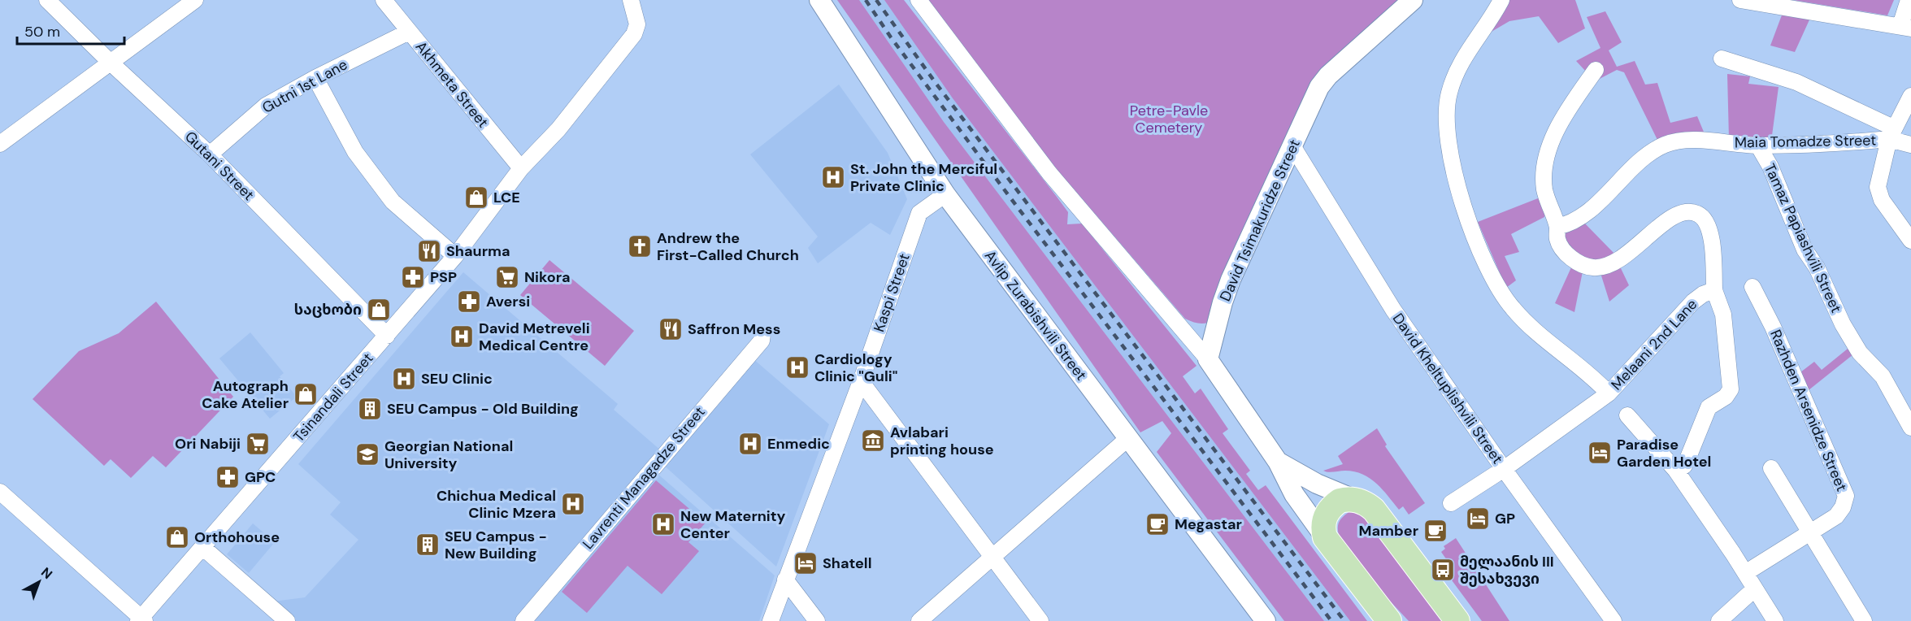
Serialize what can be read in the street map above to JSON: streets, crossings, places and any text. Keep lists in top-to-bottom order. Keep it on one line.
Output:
{"streets":{"street":["Akhmeta Street","Gutni 1st Lane","Maia Tomadze Street","Gutani Street","David Tsimakuridze Street","Tamaz Papiashvili Street","Kaspi Street","Avlip Zurabishvili Street","Melaani 2nd Lane","David Kheltuplishvili Street","Tsinandali Street","Razhden Arsenidze Street","Lavrenti Managadze Street"]},"crossings":[["Akhmeta Street","Gutni 1st Lane"],["Akhmeta Street","Tsinandali Street"],["Gutni 1st Lane","Gutani Street"],["Maia Tomadze Street","Tamaz Papiashvili Street"],["Maia Tomadze Street","Melaani 2nd Lane"],["Gutani Street","Tsinandali Street"],["David Tsimakuridze Street","David Kheltuplishvili Street"],["Kaspi Street","Avlip Zurabishvili Street"],["Melaani 2nd Lane","David Kheltuplishvili Street"]],"parks":["Petre-Pavle Cemetery"],"places":{"hospital":["St. John the Merciful Private Clinic","David Metreveli Medical Centre","Cardiology Clinic \"Guli\"","SEU Clinic","Enmedic","Chichua Medical Clinic Mzera","New Maternity Center"],"shop":["LCE","საცხობი","Autograph Cake Atelier","Orthohouse"],"church":["Andrew the First-Called Church"],"restaurant":["Shaurma","Saffron Mess"],"pharmacy":["PSP","Aversi","GPC"],"supermarket":["Nikora","Ori Nabiji"],"building":["SEU Campus - Old Building","SEU Campus - New Building"],"museum":["Avlabari printing house"],"hotel":["Paradise Garden Hotel","GP","Shatell"],"school or university":["Georgian National University"],"cafe":["Megastar","Mamber"],"bus stop":["მელაანის III შესახვევი"]},"scale_bar":"50 m","north":"top right"}
